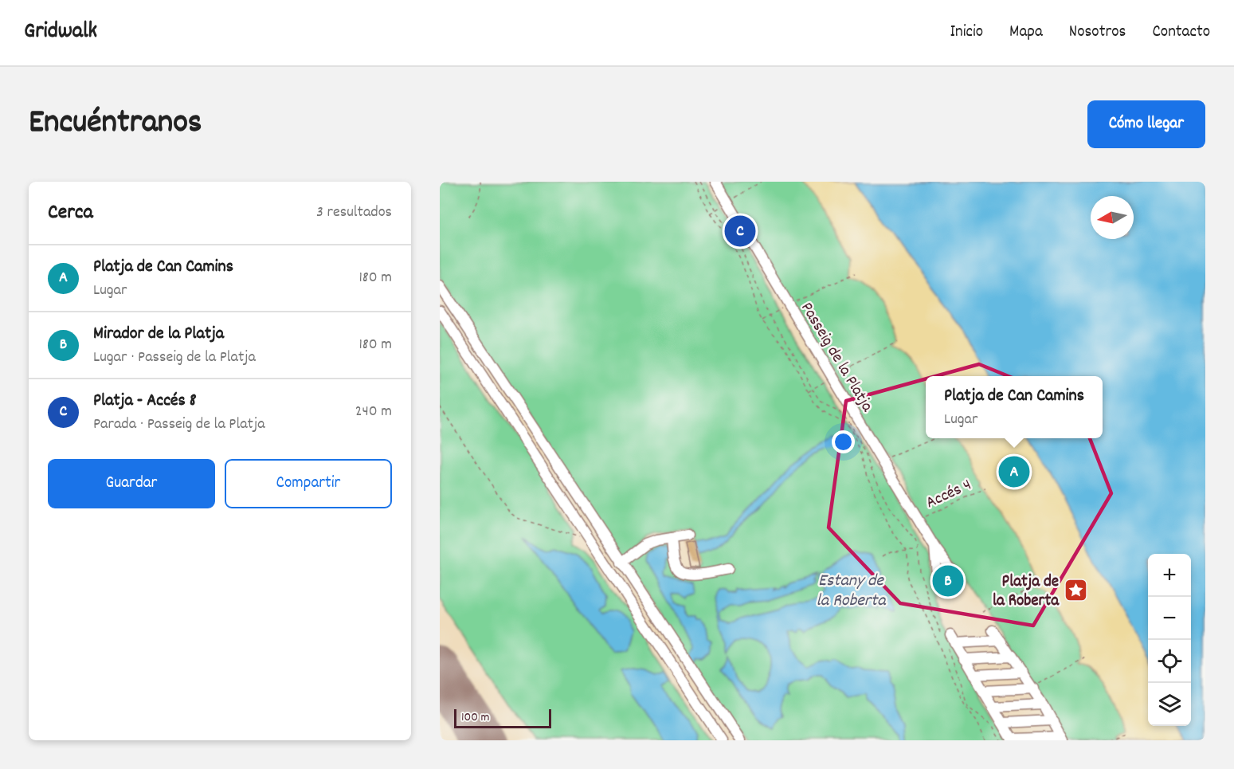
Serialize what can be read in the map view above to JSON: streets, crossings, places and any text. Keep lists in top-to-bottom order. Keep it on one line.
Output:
{"streets":{"street":["Passeig de la Platja"],"path":["Accés 4"]},"water":["Estany de la Roberta"],"places":{"place":["Platja de la Roberta"]},"scale_bar":"100 m","north":"left","page":{"header":"Gridwalk","nav":["Inicio","Mapa","Nosotros","Contacto"],"title":"Encuéntranos","buttons":["Cómo llegar",["Guardar","Compartir"]],"heading":["Cerca","3 resultados"],"pins":["C","A","B"],"list":[{"mark":"A","name":"Platja de Can Camins","note":"Lugar","value":"180 m"},{"mark":"B","name":"Mirador de la Platja","note":"Lugar · Passeig de la Platja","value":"180 m"},{"mark":"C","name":"Platja - Accés 8","note":"Parada · Passeig de la Platja","value":"240 m"}],"popup":["Platja de Can Camins","Lugar"],"map_buttons":["+","−"],"scale":"100 m"}}
